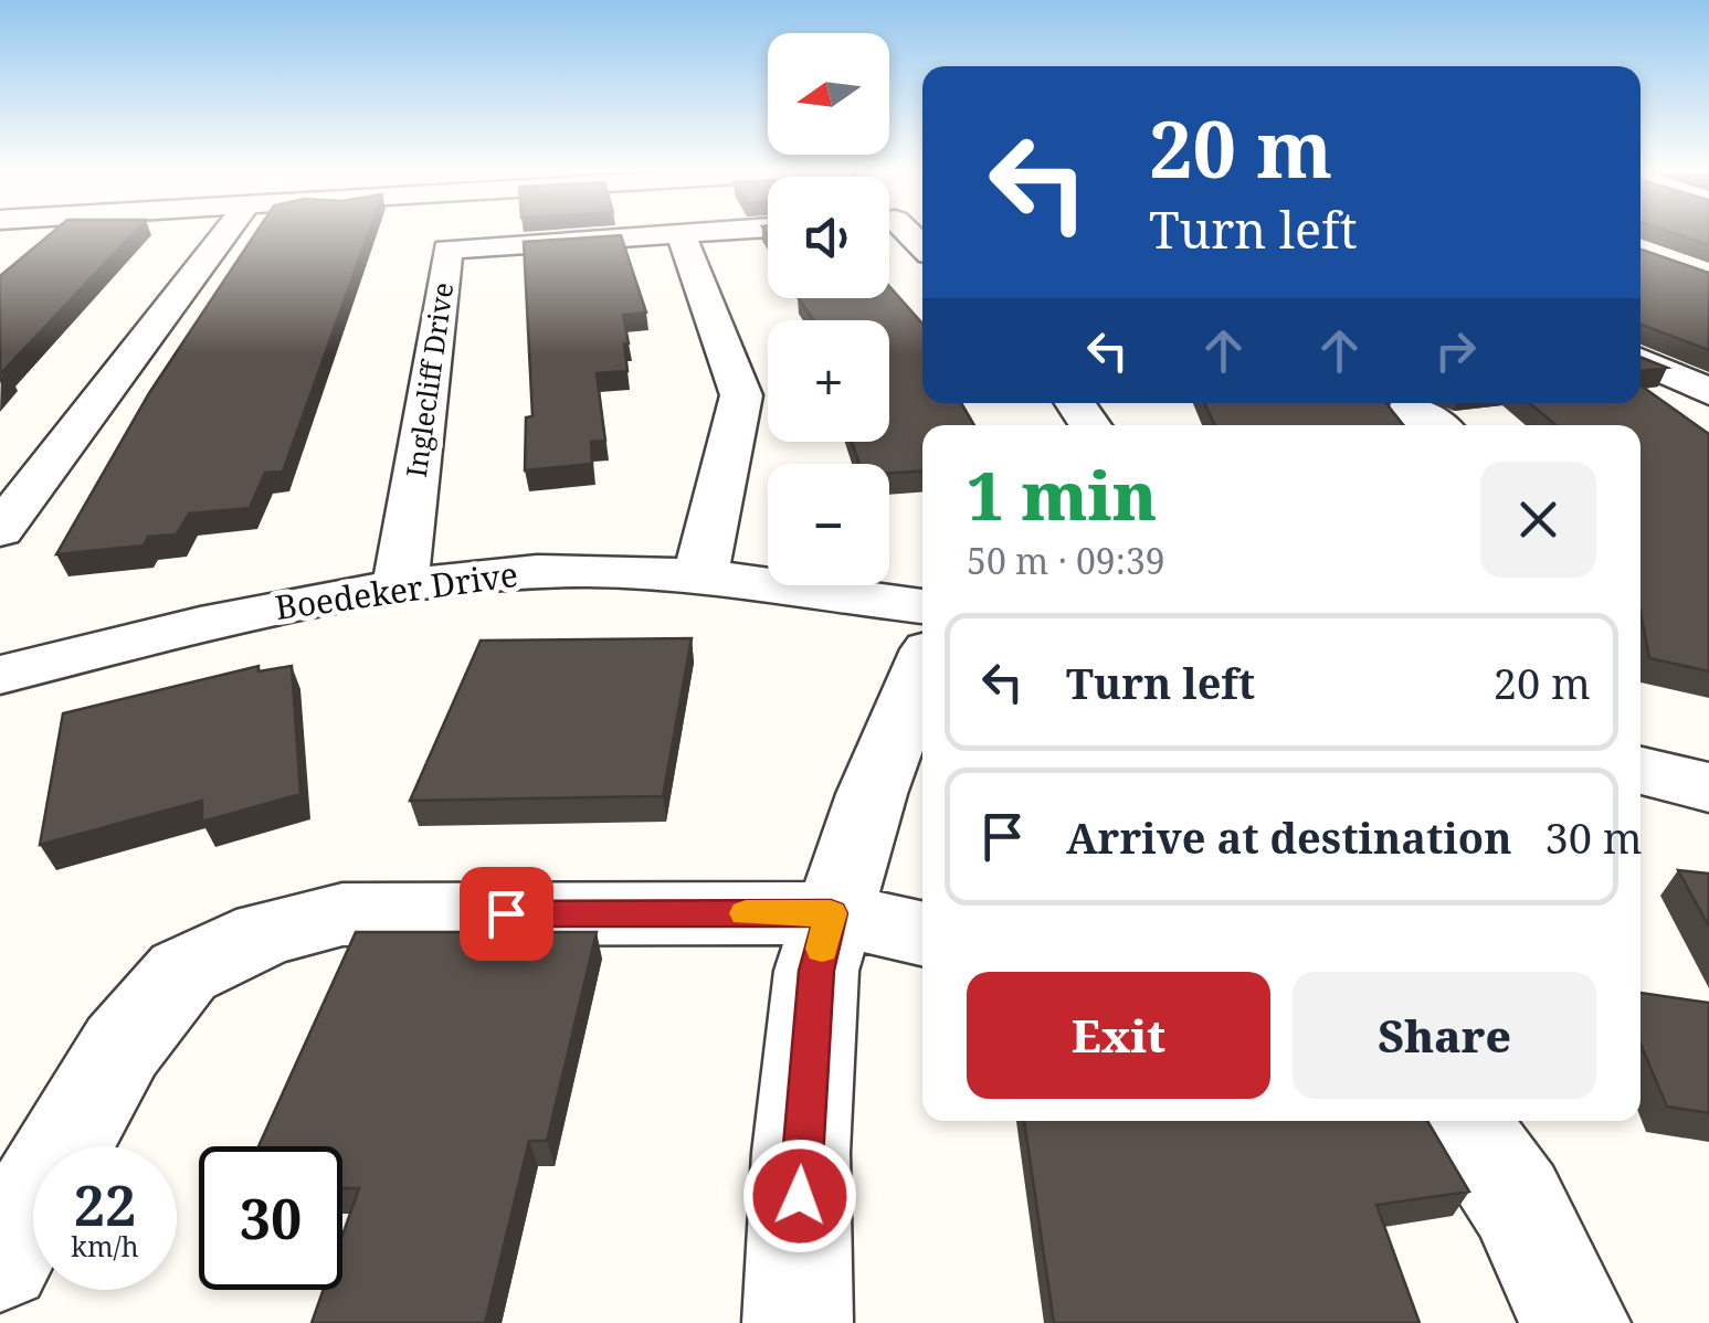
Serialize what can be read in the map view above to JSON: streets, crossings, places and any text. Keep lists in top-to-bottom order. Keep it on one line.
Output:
{"streets":{"street":["Inglecliff Drive","Boedeker Drive"]},"crossings":[["Inglecliff Drive","Boedeker Drive"]],"north":"left","page":{"map_buttons":["+","−"],"turn":["20 m","Turn left"],"heading":["1 min","50 m · 09:39"],"list":[{"name":"Turn left","value":"20 m"},{"name":"Arrive at destination","value":"30 m"}],"buttons":["Exit","Share"],"speed":"22 km/h","limit":"30"}}
